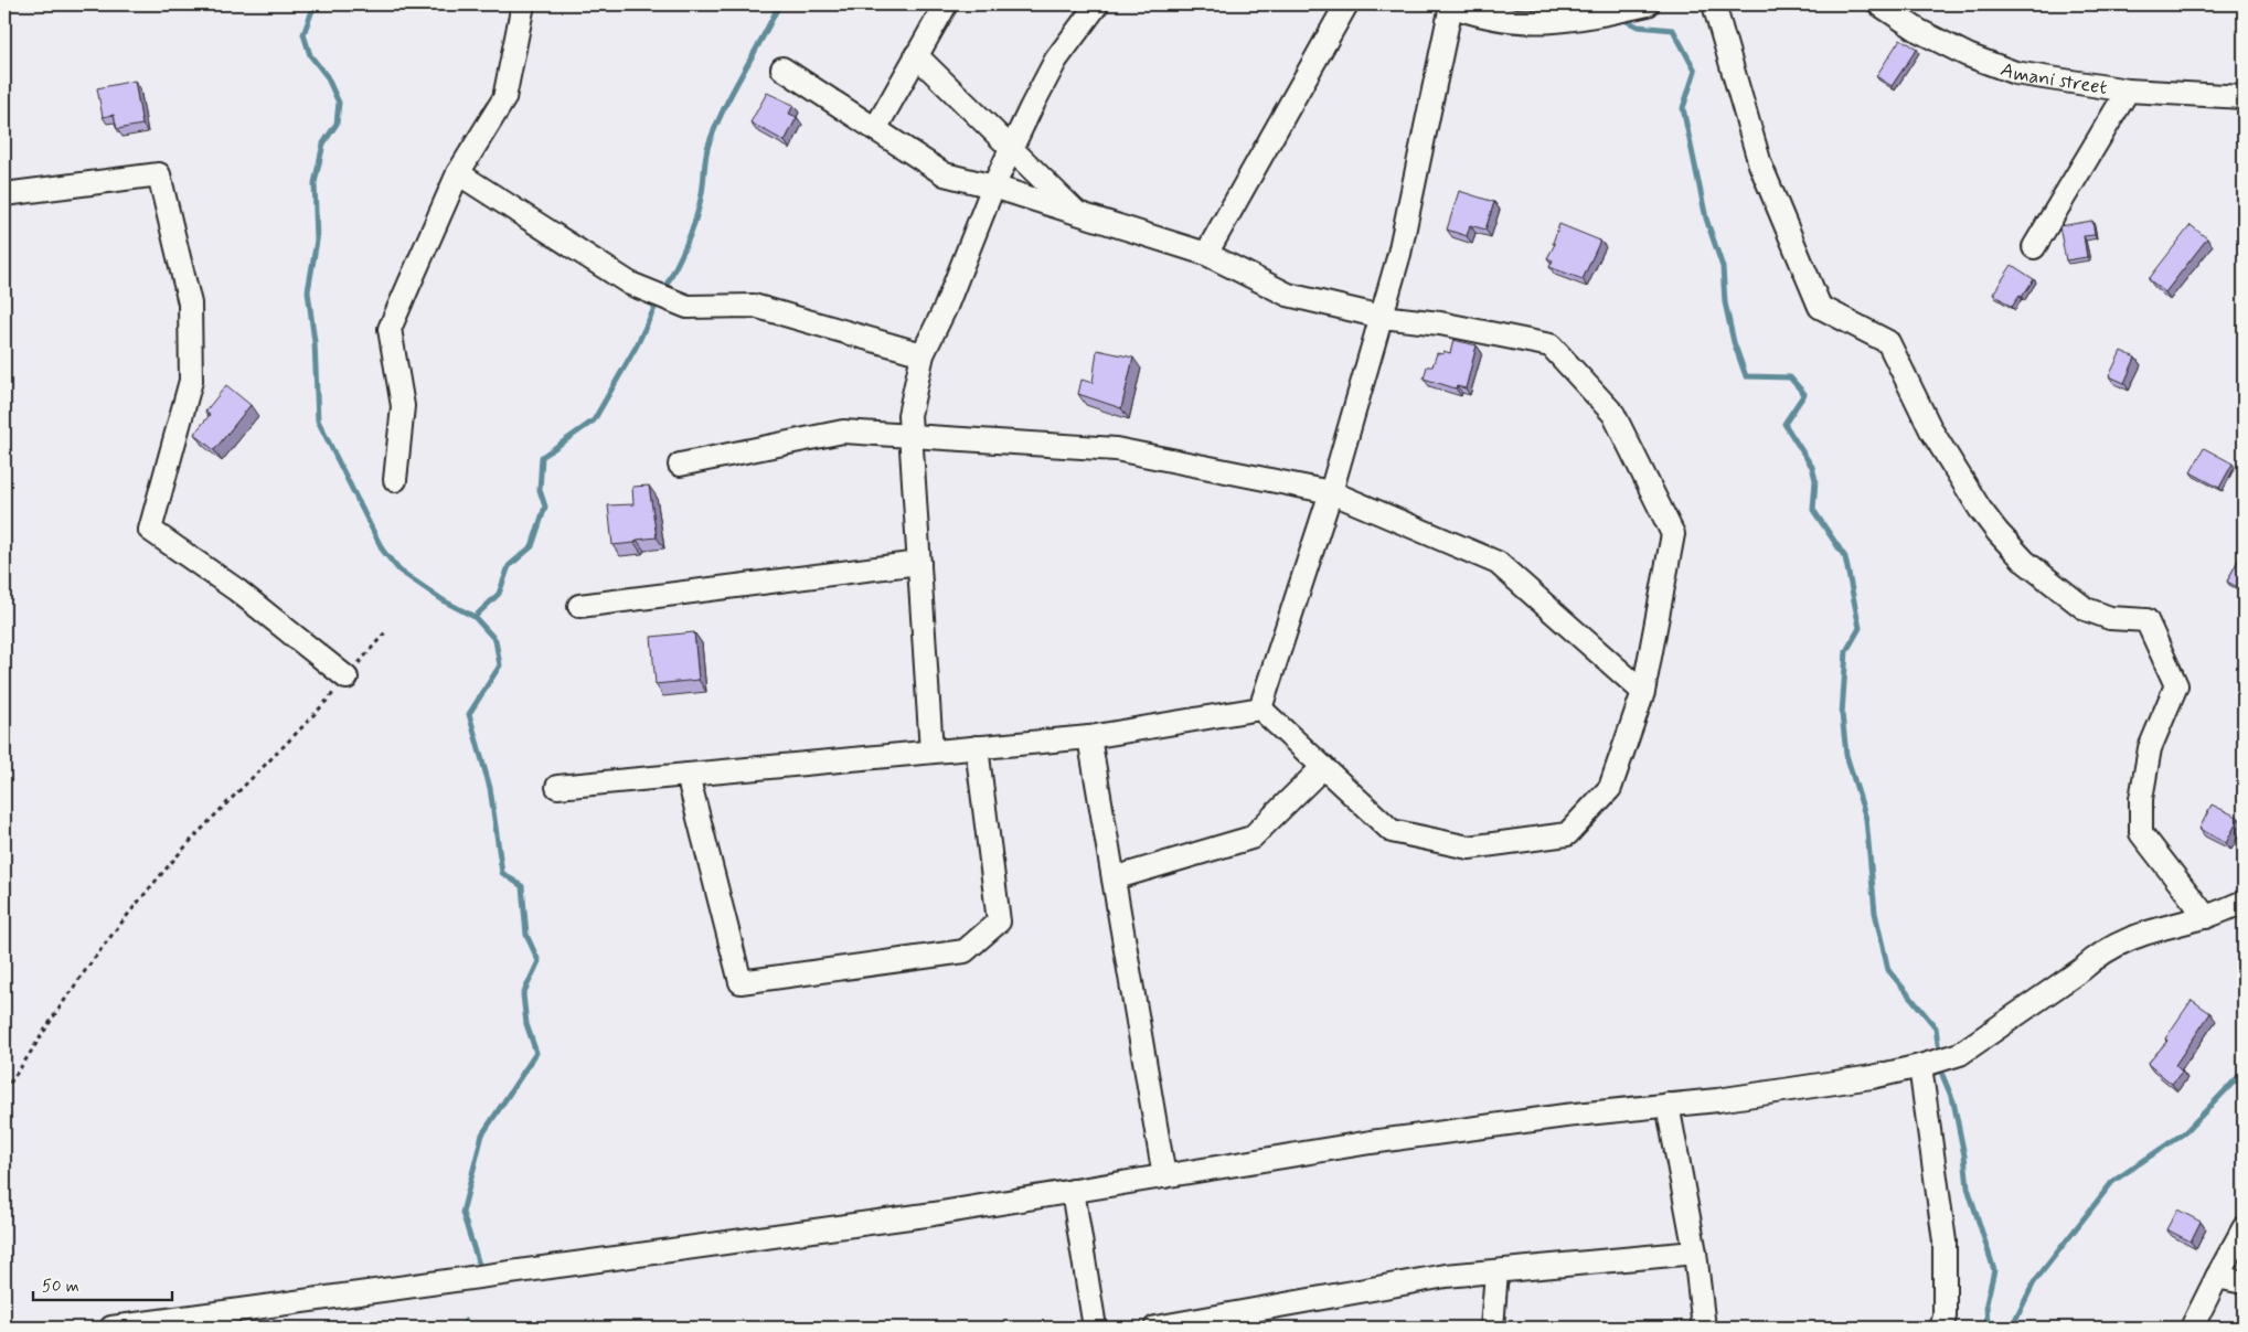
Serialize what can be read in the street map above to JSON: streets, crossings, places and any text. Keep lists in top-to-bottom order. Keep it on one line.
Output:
{"streets":{"street":["Amani street"]},"scale_bar":"50 m"}
